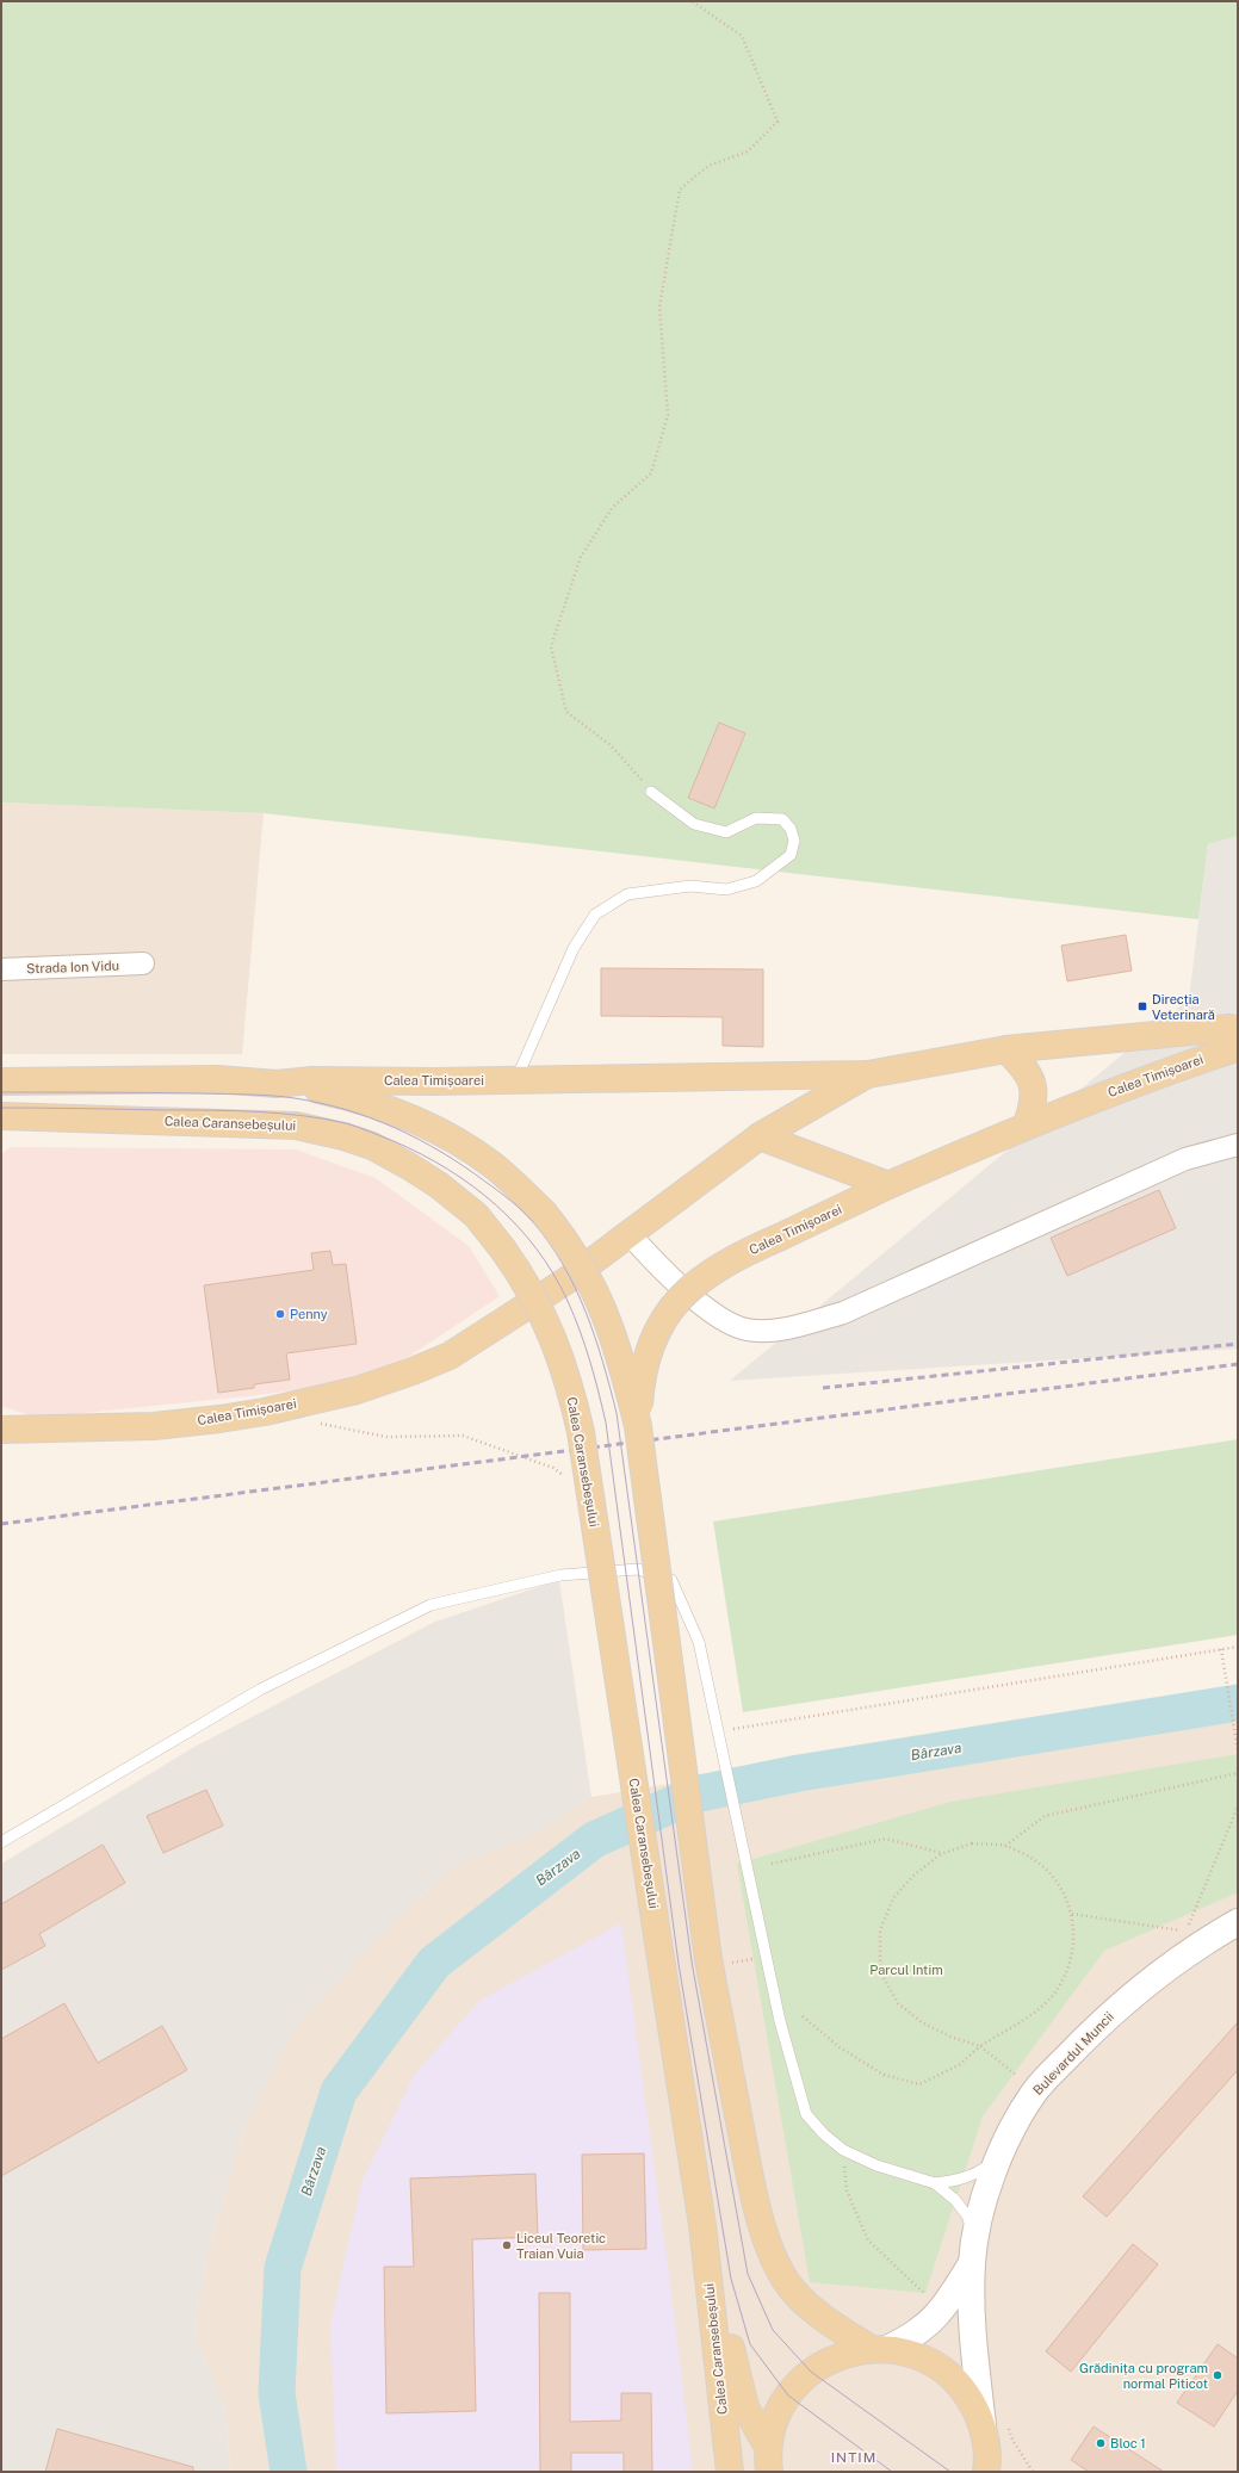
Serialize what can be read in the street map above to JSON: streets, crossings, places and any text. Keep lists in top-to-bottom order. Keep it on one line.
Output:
{"streets":{"main road":["Calea Timișoarei","Calea Caransebeșului"],"street":["Strada Ion Vidu","Bulevardul Muncii"]},"districts":["INTIM"],"water":["Bârzava"],"parks":["Parcul Intim"],"places":{"transit":["Direcția Veterinară"],"other":["Penny","Liceul Teoretic Traian Vuia","Grădinița cu program normal Piticot","Bloc 1"]}}
